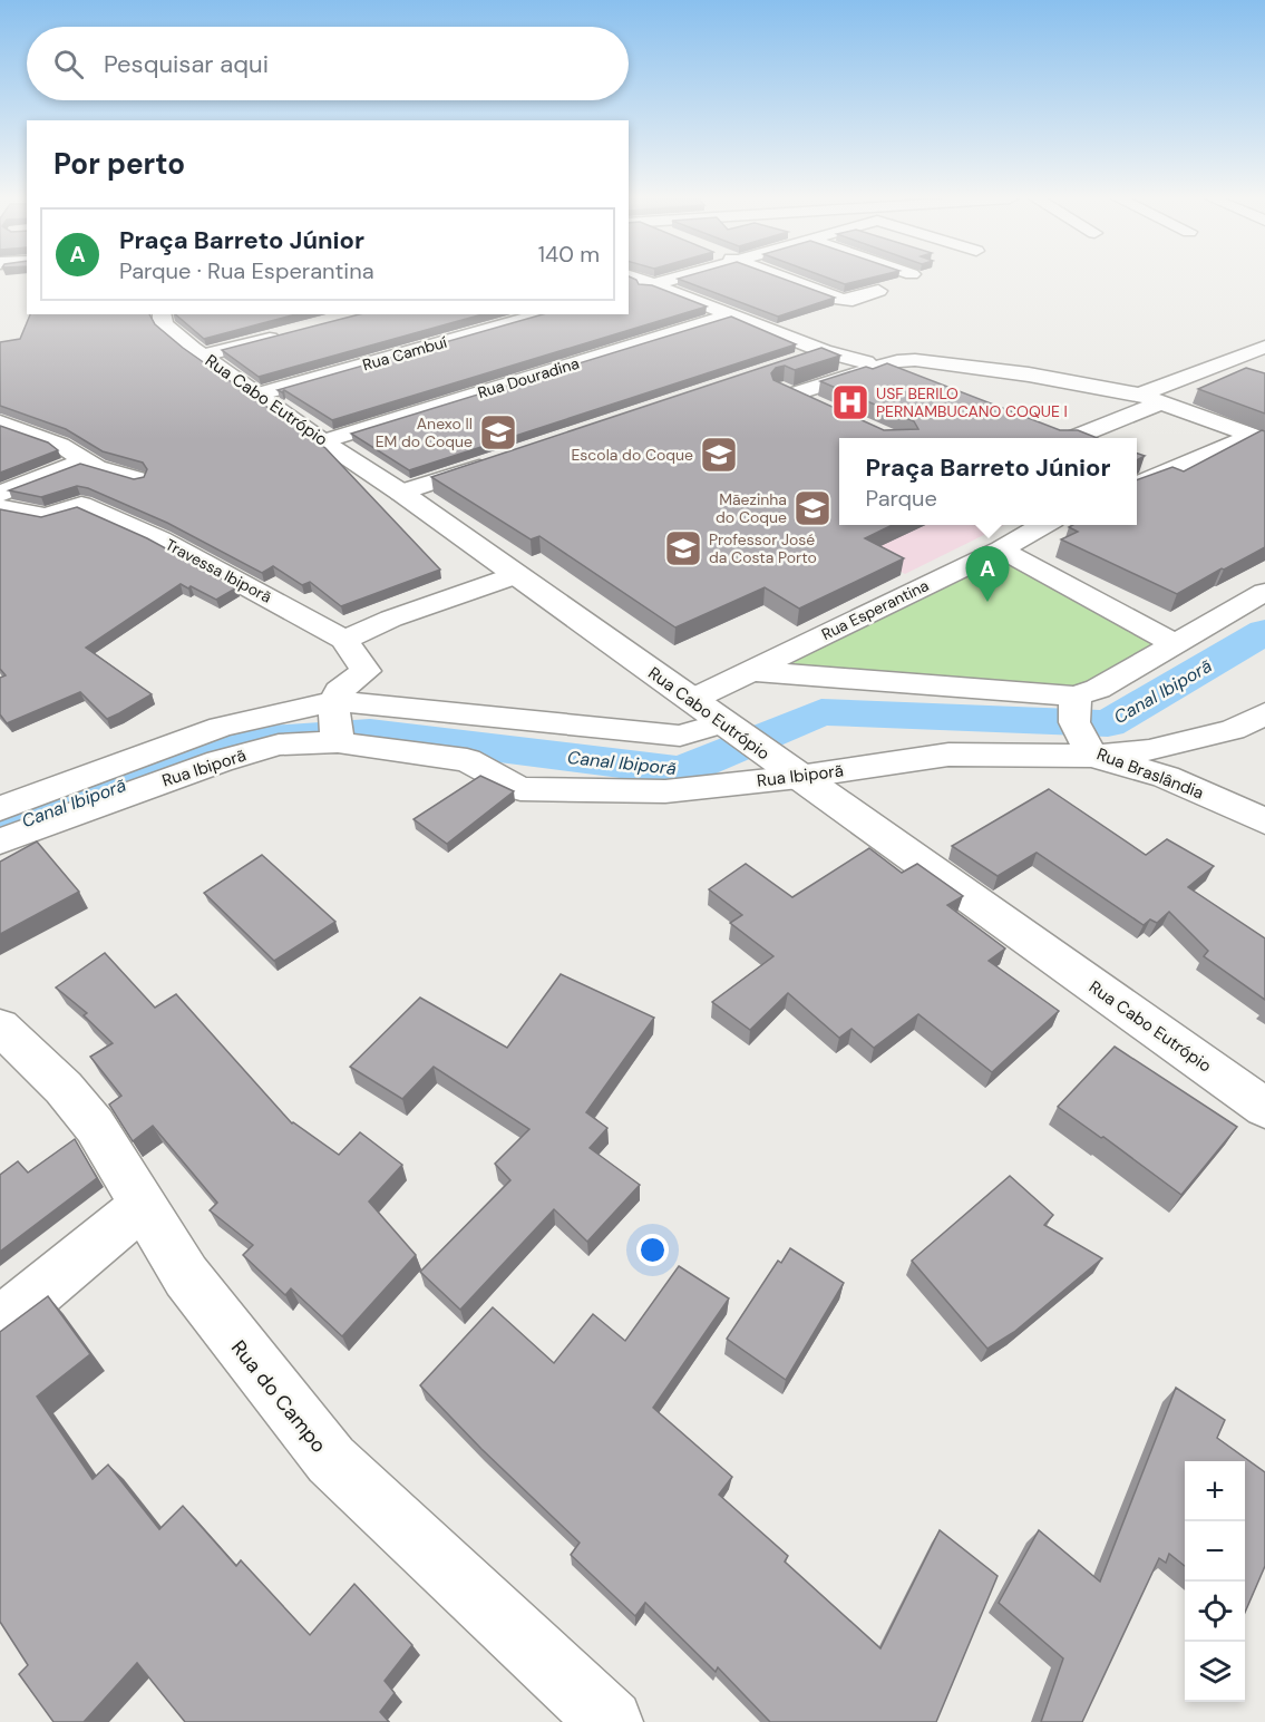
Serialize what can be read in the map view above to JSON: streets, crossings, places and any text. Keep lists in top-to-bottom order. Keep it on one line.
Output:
{"streets":{"street":["Rua Cambuí","Rua Douradina","Rua Cabo Eutrópio","Travessa Ibiporã","Rua Esperantina","Rua Ibiporã","Rua Braslândia","Rua do Campo"]},"crossings":[["Rua Cambuí","Rua Cabo Eutrópio"],["Rua Douradina","Rua Cabo Eutrópio"],["Rua Cabo Eutrópio","Rua Ibiporã"],["Travessa Ibiporã","Rua Ibiporã"],["Rua Ibiporã","Rua Braslândia"]],"water":["Canal Ibiporã"],"places":{"hospital":["USF BERILO PERNAMBUCANO COQUE I"],"school or university":["Anexo II EM do Coque","Escola do Coque","Mãezinha do Coque","Professor José da Costa Porto"]},"page":{"search":"Pesquisar aqui","heading":"Por perto","list":[{"mark":"A","name":"Praça Barreto Júnior","note":"Parque · Rua Esperantina","value":"140 m"}],"popup":["Praça Barreto Júnior","Parque"],"pins":"A","map_buttons":["+","−"]}}
